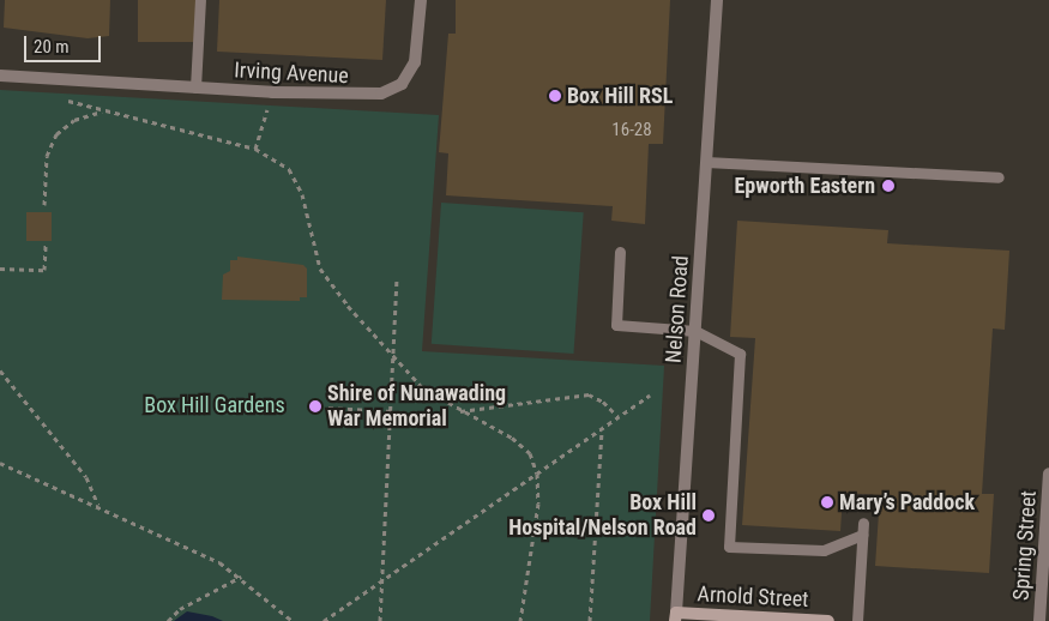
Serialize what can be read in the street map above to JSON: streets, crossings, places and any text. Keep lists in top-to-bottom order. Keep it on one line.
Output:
{"streets":{"main road":["Arnold Street"],"street":["Irving Avenue","Nelson Road","Spring Street"]},"crossings":[["Nelson Road","Arnold Street"]],"parks":["Box Hill Gardens"],"places":["Box Hill RSL","Epworth Eastern","Shire of Nunawading War Memorial","Mary’s Paddock","Box Hill Hospital/Nelson Road"],"house_numbers":["16-28"],"scale_bar":"20 m"}
